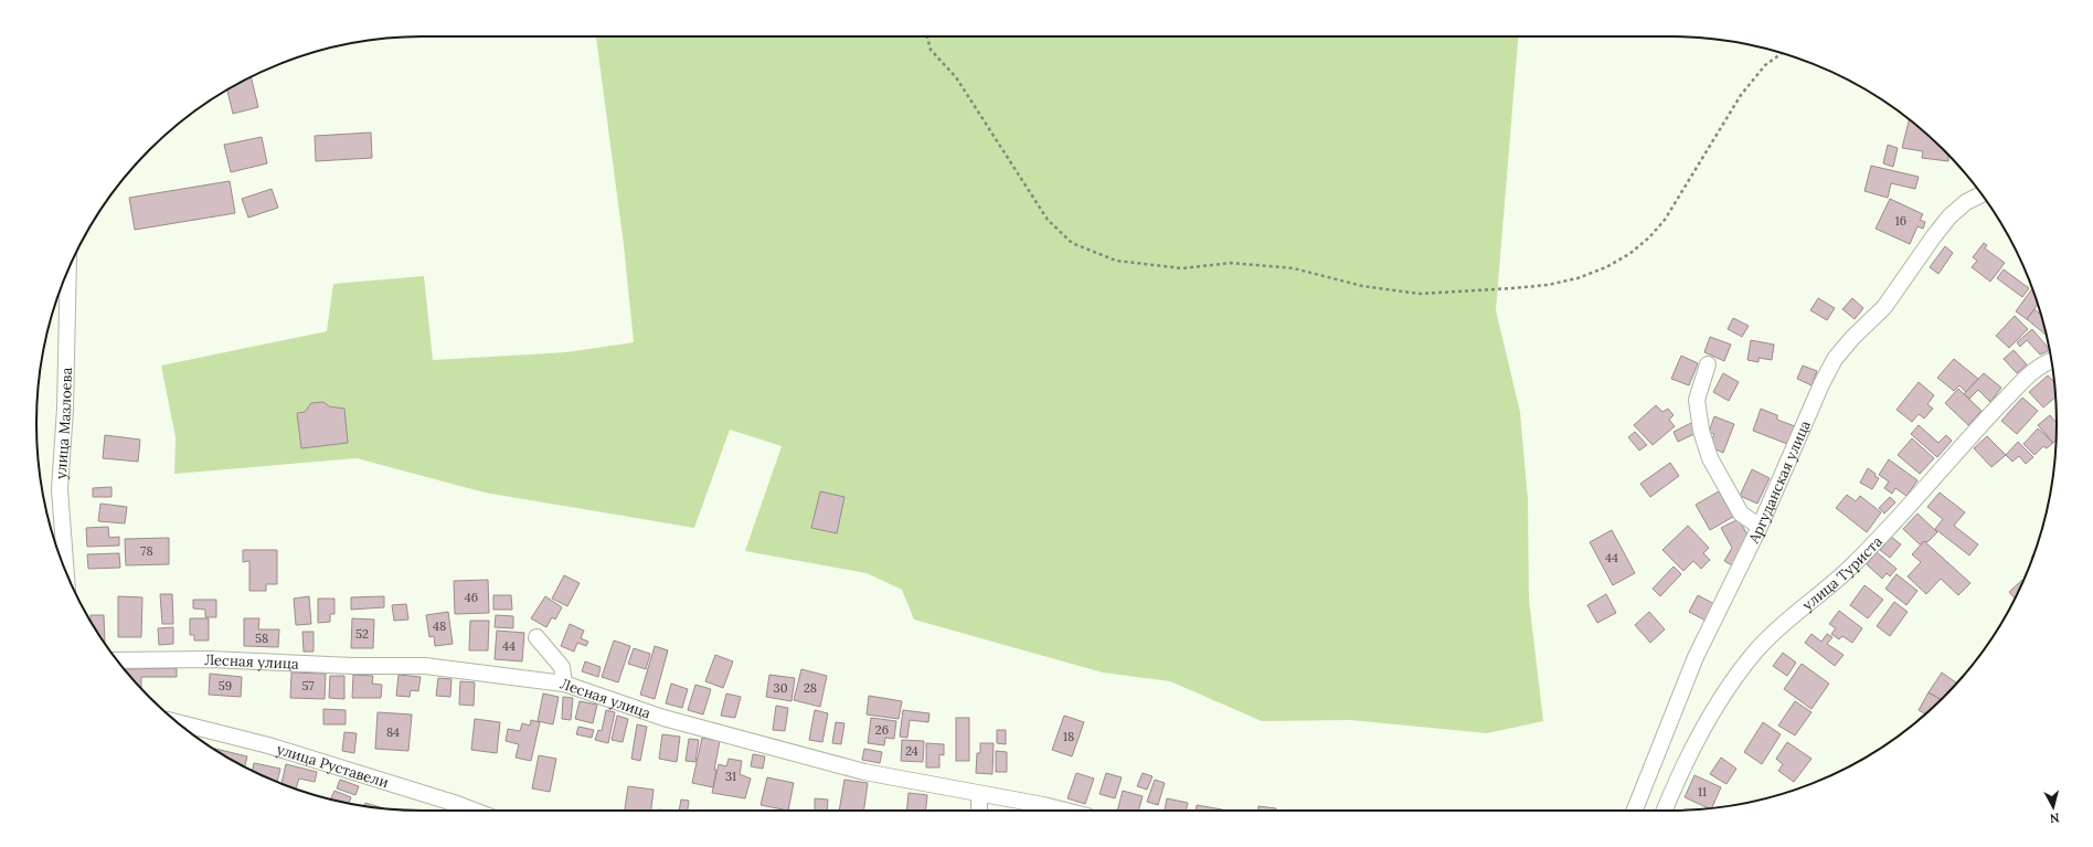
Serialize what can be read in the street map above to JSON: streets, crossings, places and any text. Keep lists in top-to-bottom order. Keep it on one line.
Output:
{"streets":{"street":["улица Мазлоева","Аргуданская улица","улица Туриста","Лесная улица","улица Руставели"]},"house_numbers":["16","78","44","46","48","52","58","44","59","57","30","28","26","84","18","24","31","11"],"north":"bottom"}
